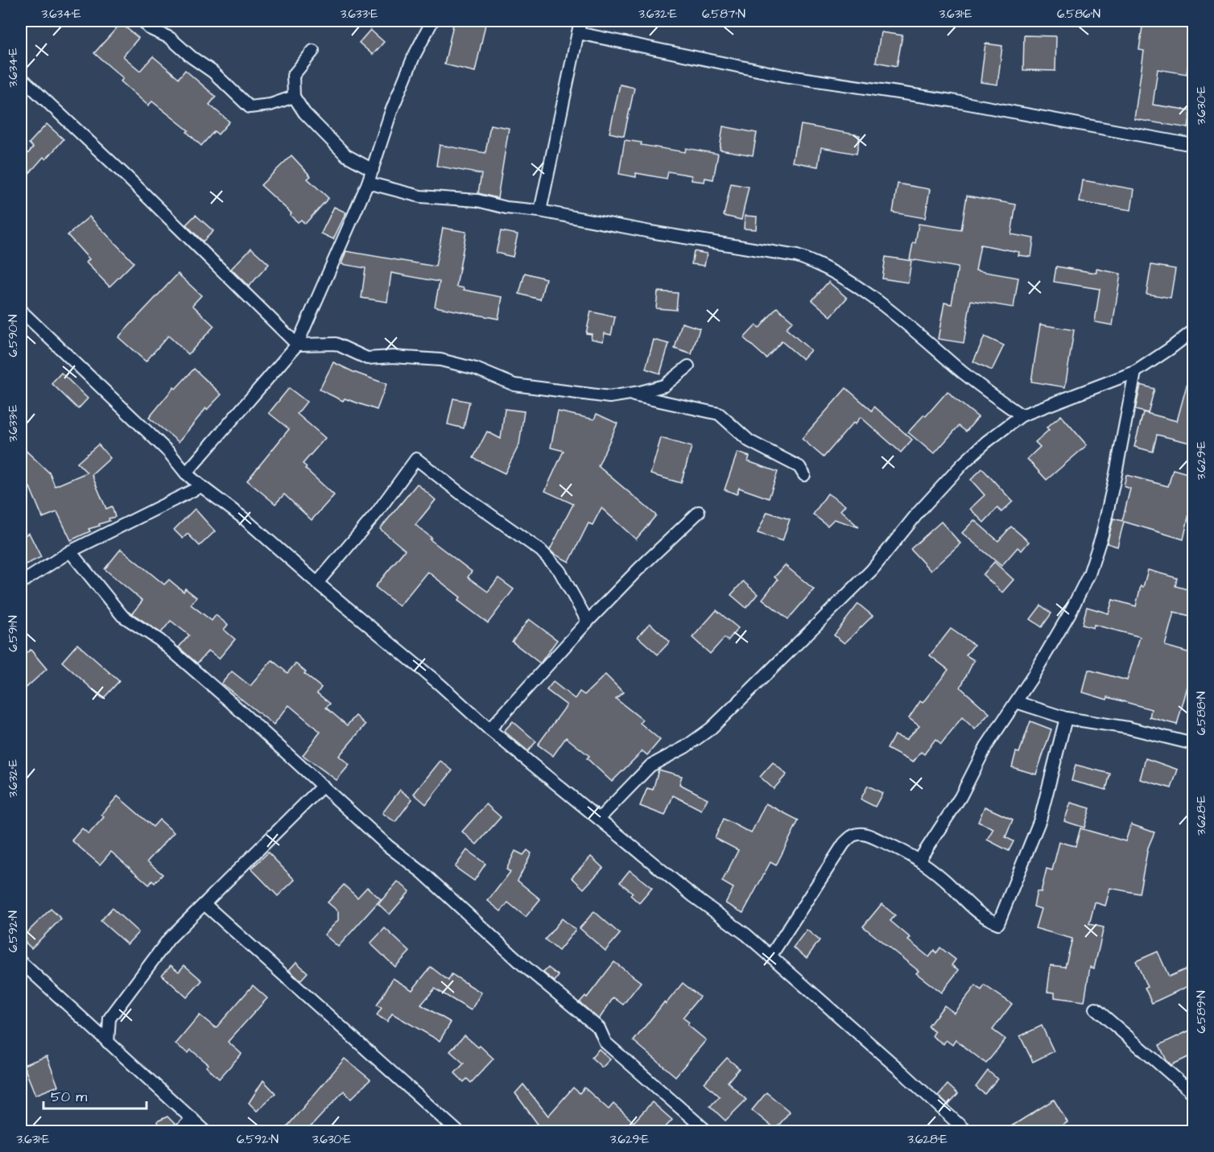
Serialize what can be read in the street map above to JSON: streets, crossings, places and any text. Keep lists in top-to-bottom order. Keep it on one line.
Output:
{"scale_bar":"50 m","coordinates":["3.634°E","3.633°E","3.632°E","6.587°N","3.631°E","6.586°N","3.630°E","6.590°N","3.629°E","6.591°N","6.588°N","3.628°E","6.592°N","6.589°N"]}
